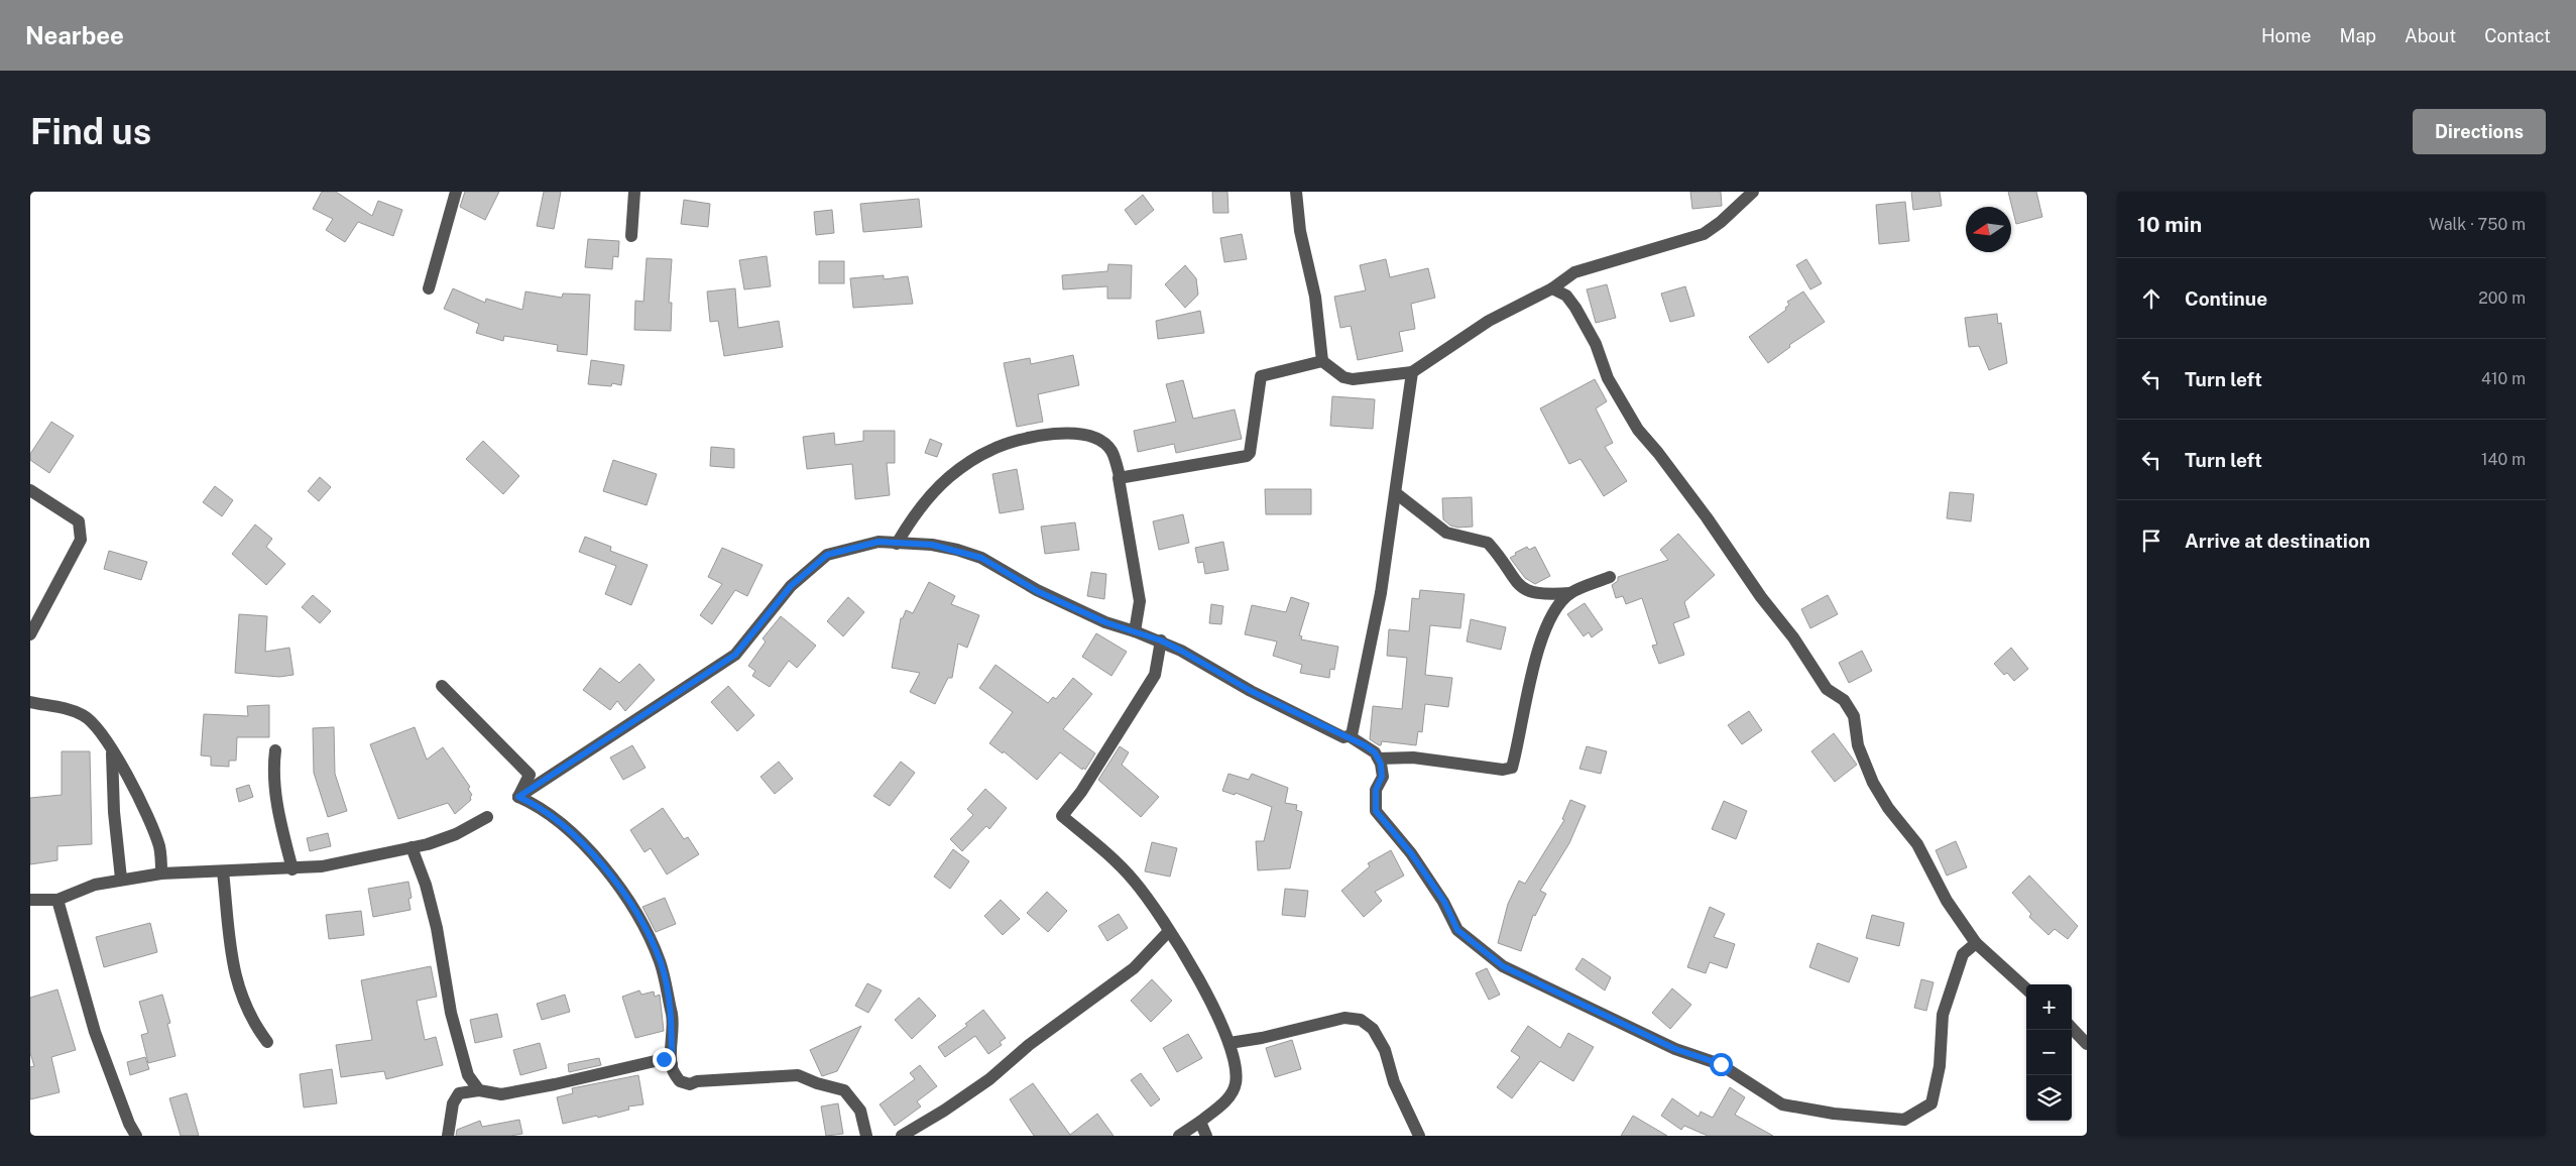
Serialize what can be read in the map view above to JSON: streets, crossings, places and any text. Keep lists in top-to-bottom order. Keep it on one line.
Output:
{"north":"left","page":{"header":"Nearbee","nav":["Home","Map","About","Contact"],"buttons":"Directions","title":"Find us","heading":["10 min","Walk · 750 m"],"list":[["Continue","200 m"],["Turn left","410 m"],["Turn left","140 m"],"Arrive at destination"],"map_buttons":["+","−"]}}
